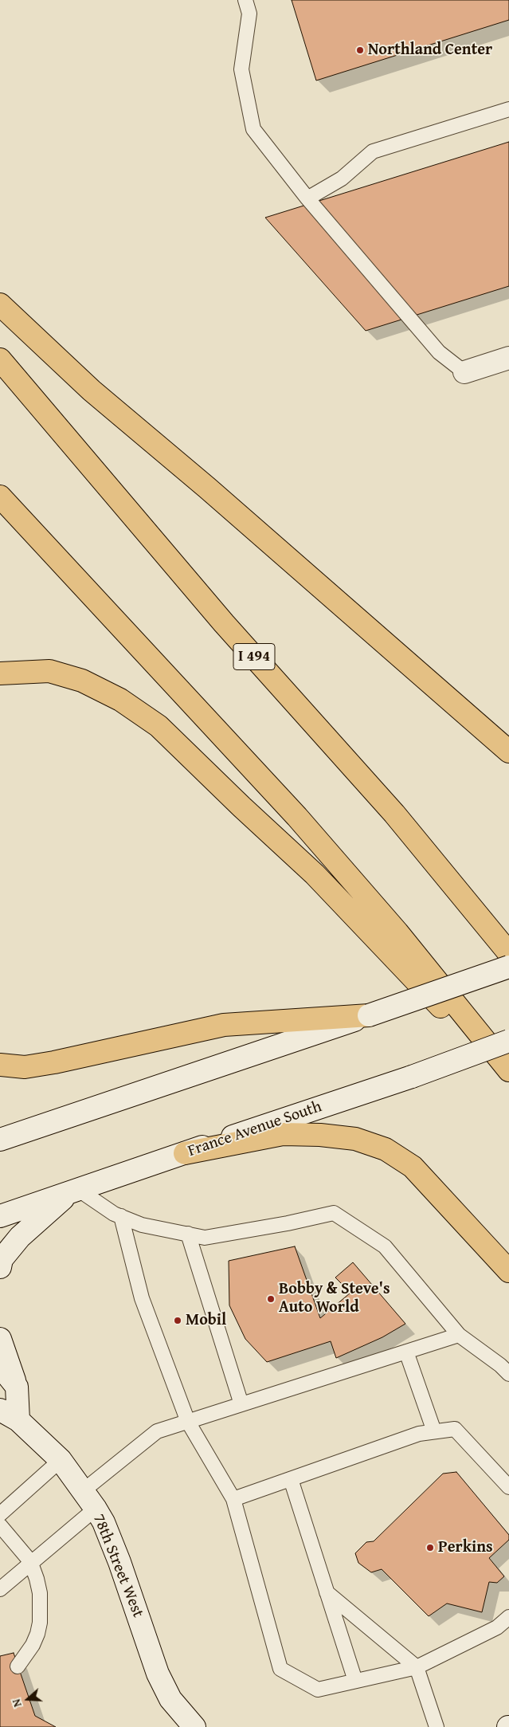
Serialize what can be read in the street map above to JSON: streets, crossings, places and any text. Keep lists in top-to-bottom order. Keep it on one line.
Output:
{"streets":{"highway":["I 494"],"main road":["France Avenue South","78th Street West"]},"places":["Northland Center","Bobby & Steve's Auto World","Mobil","Perkins"],"north":"left"}
